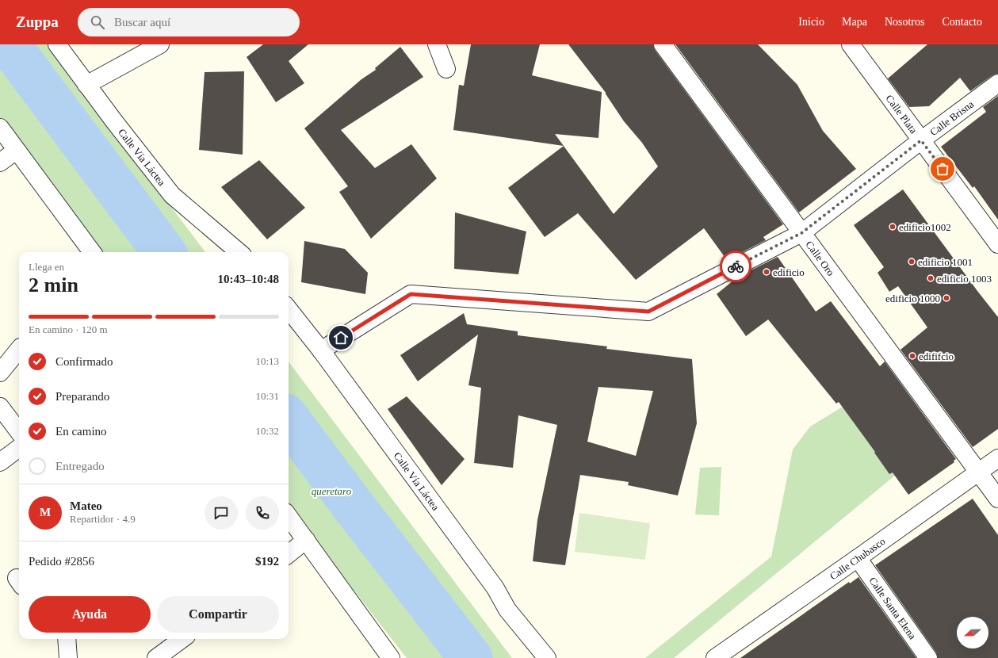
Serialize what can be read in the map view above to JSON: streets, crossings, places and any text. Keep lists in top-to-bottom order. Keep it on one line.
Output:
{"streets":{"street":["Calle Plata","Calle Brisna","Calle Vía Láctea","Calle Oro","Calle Chubasco","Calle Santa Elena"]},"crossings":[["Calle Plata","Calle Brisna"],["Calle Brisna","Calle Vía Láctea"],["Calle Brisna","Calle Oro"],["Calle Oro","Calle Chubasco"],["Calle Chubasco","Calle Santa Elena"]],"parks":["queretaro"],"places":["edificio1002","edificio 1001","edificio","edificio 1003","edificio 1000","edififcio"],"north":"left","page":{"header":"Zuppa","search":"Buscar aquí","nav":["Inicio","Mapa","Nosotros","Contacto"],"heading":["2 min","Llega en","10:43–10:48"],"panel":["Mateo","Repartidor · 4.9","Pedido #2856","$192"],"bar":"En camino · 120 m","list":[["Confirmado","10:13"],["Preparando","10:31"],["En camino","10:32"],"Entregado"],"round":"M","buttons":["Ayuda","Compartir"]}}
